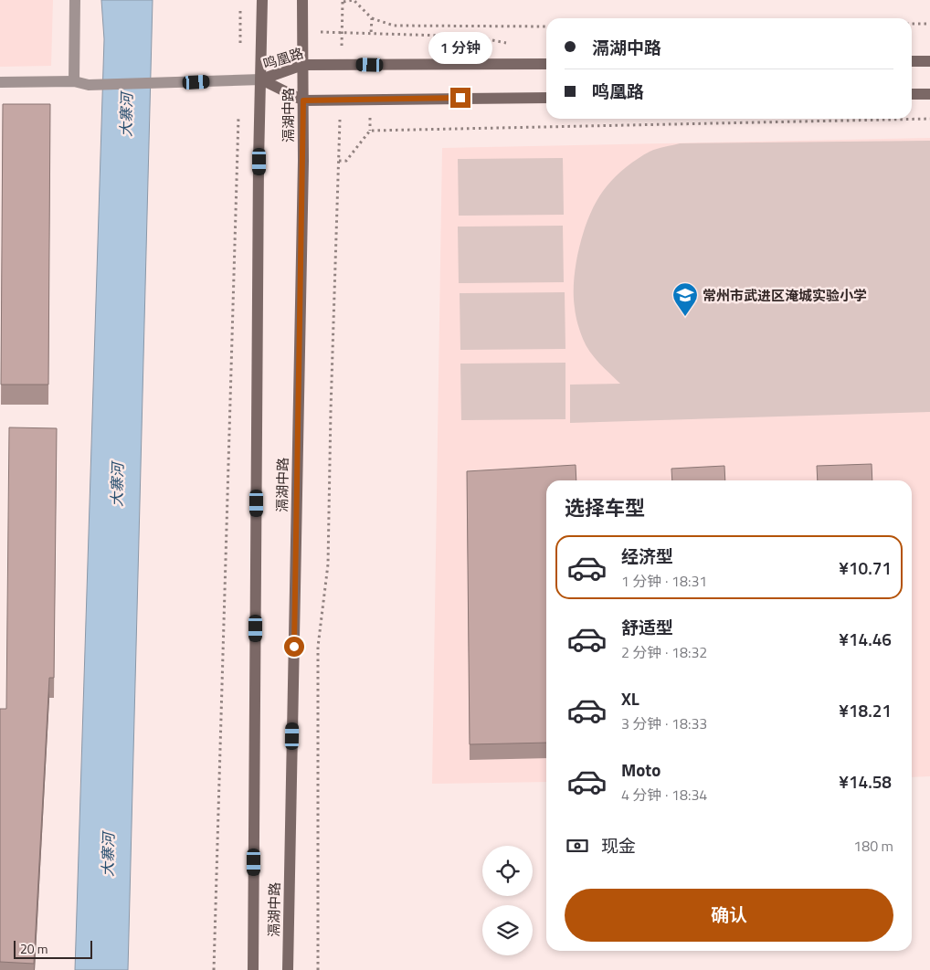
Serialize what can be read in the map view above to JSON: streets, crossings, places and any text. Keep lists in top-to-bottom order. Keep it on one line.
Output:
{"streets":{"main road":["鸣凰路","滆湖中路"]},"crossings":[["鸣凰路","滆湖中路"]],"water":["大寨河"],"places":{"school or university":["常州市武进区淹城实验小学"]},"scale_bar":"20 m","page":{"banner":["滆湖中路","鸣凰路"],"bubble":"1 分钟","heading":"选择车型","list":[{"name":"经济型","note":"1 分钟 · 18:31","value":"¥10.71"},{"name":"舒适型","note":"2 分钟 · 18:32","value":"¥14.46"},{"name":"XL","note":"3 分钟 · 18:33","value":"¥18.21"},{"name":"Moto","note":"4 分钟 · 18:34","value":"¥14.58"}],"pay":["现金","180 m"],"buttons":"确认","scale":"20 m"}}
